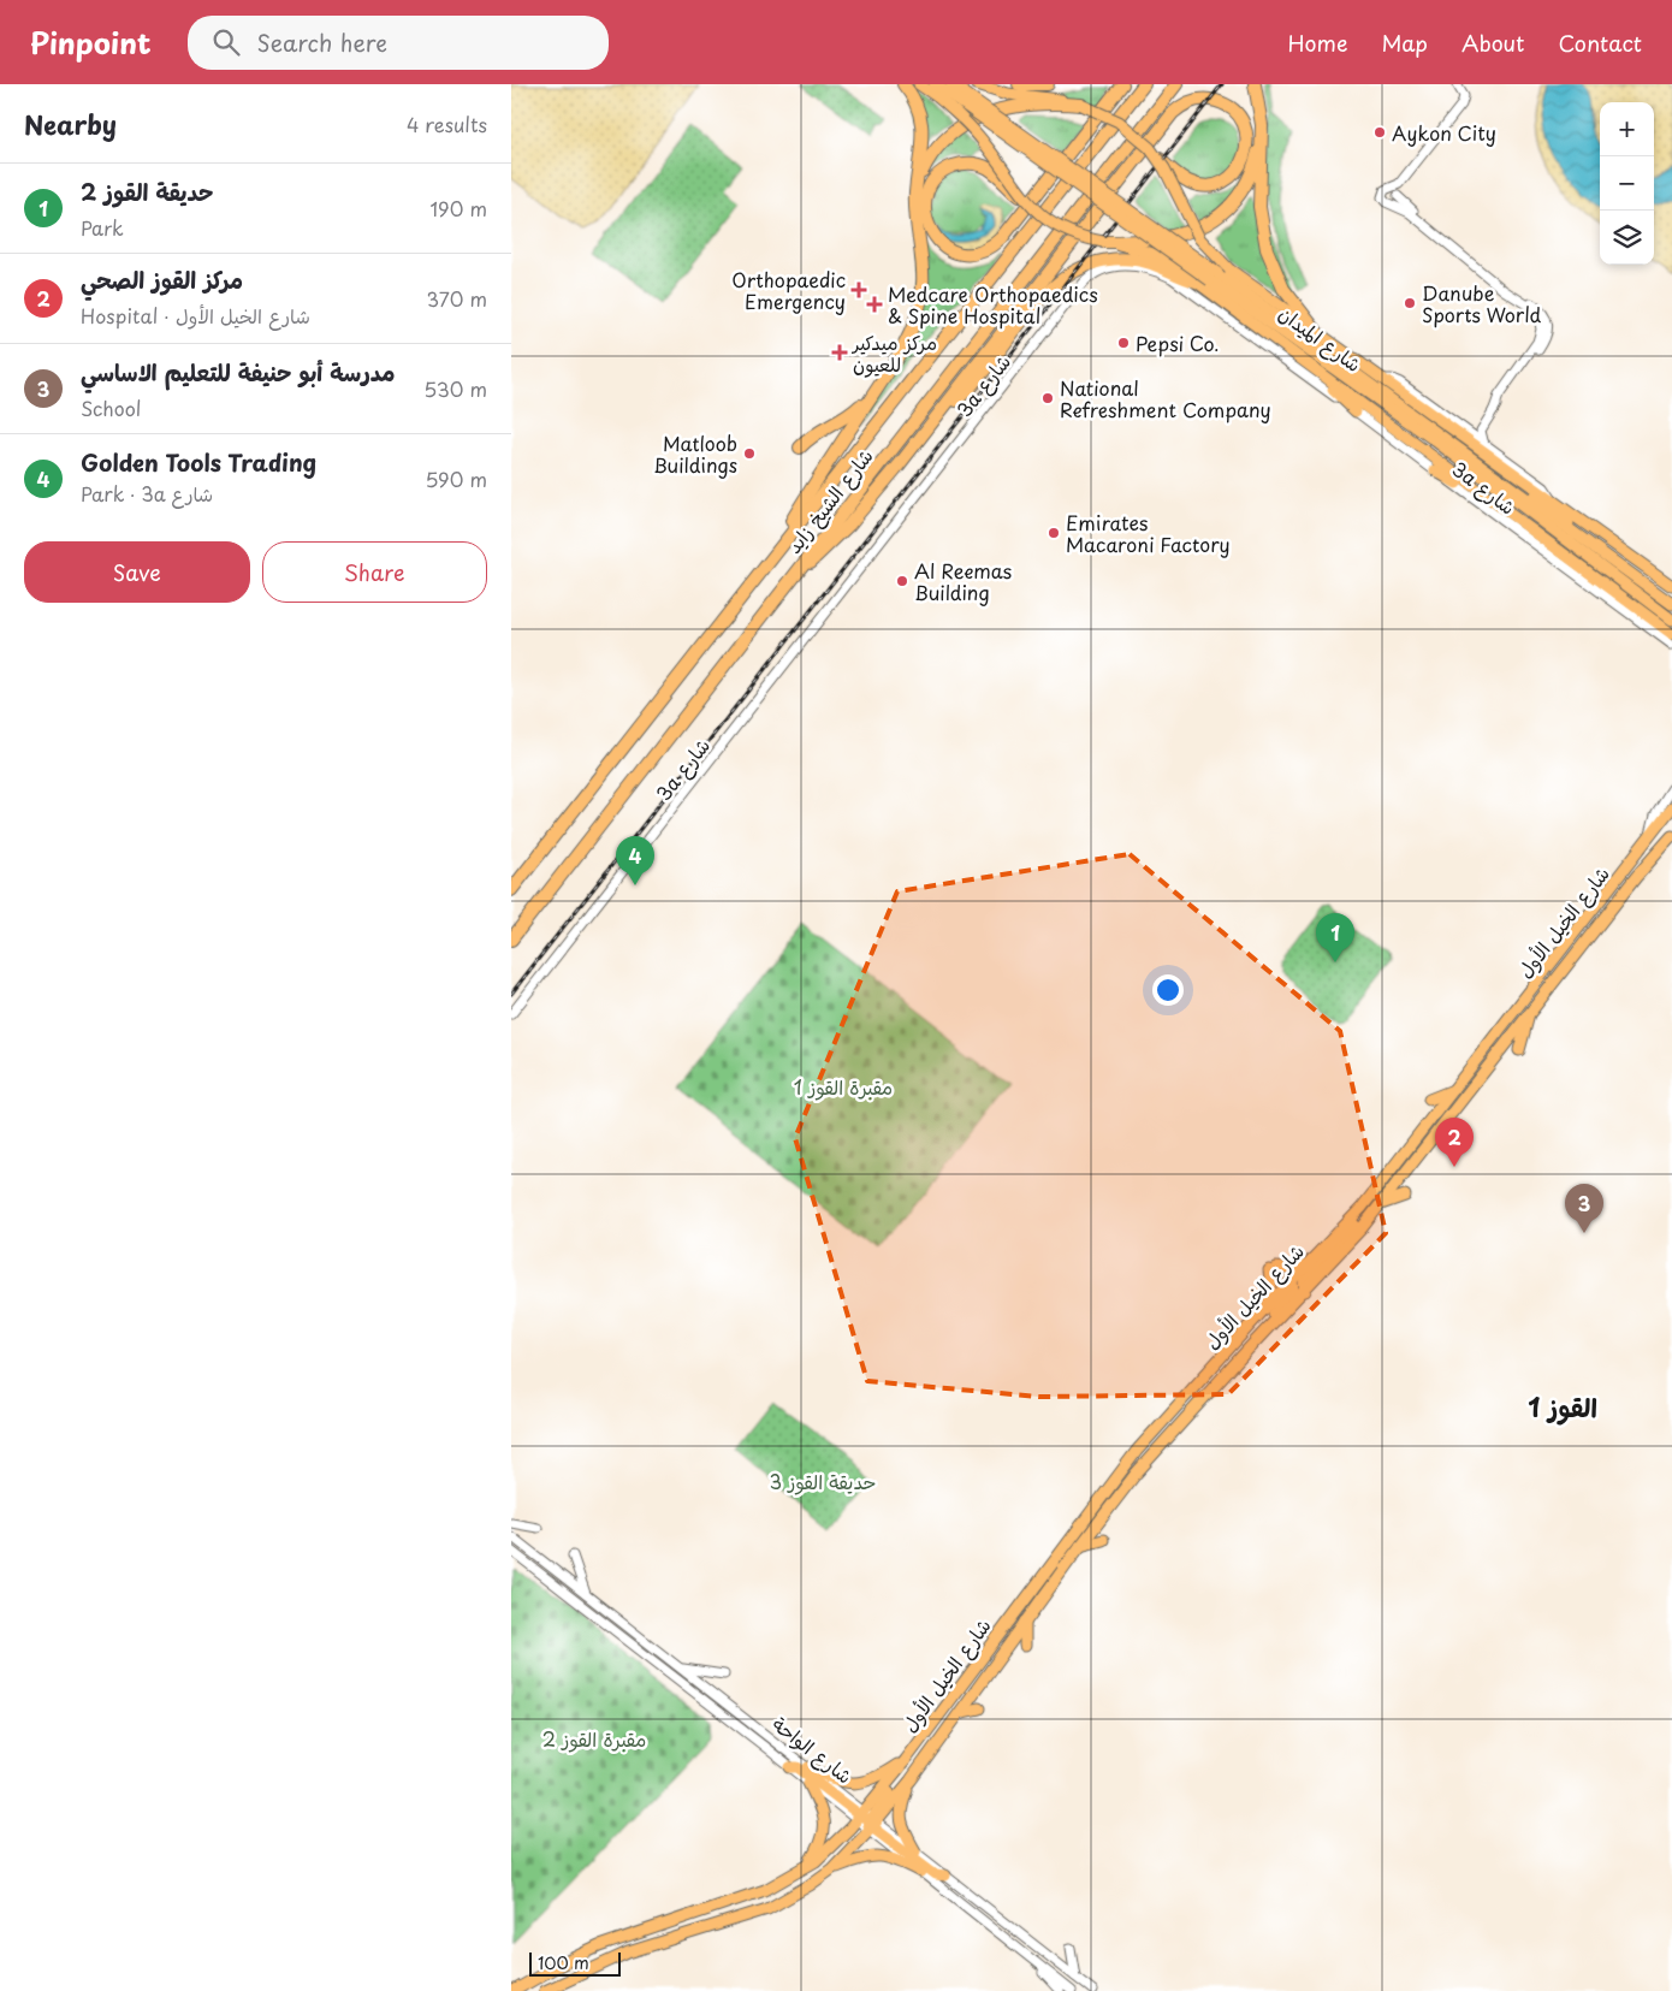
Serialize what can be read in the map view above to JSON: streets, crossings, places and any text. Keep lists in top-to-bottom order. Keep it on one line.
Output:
{"streets":{"highway":["شارع الشيخ زايد"],"main road":["شارع الميدان","شارع الخيل الأول"],"street":["3a شارع","شارع الواحة"]},"crossings":[["شارع الخيل الأول","شارع الواحة"]],"districts":["القوز 1"],"parks":["مقبرة القوز 1","حديقة القوز 3","مقبرة القوز 2"],"places":{"other":["Aykon City","Danube Sports World","Pepsi Co.","National Refreshment Company","Matloob Buildings","Emirates Macaroni Factory","Al Reemas Building"],"health":["Orthopaedic Emergency","Medcare Orthopaedics & Spine Hospital","مركز ميدكير للعيون"]},"scale_bar":"100 m","page":{"header":"Pinpoint","search":"Search here","nav":["Home","Map","About","Contact"],"heading":["Nearby","4 results"],"map_buttons":["+","−"],"list":[{"mark":"1","name":"حديقة القوز 2","note":"Park","value":"190 m"},{"mark":"2","name":"مركز القوز الصحي","note":"Hospital · شارع الخيل الأول","value":"370 m"},{"mark":"3","name":"مدرسة أبو حنيفة للتعليم الاساسي","note":"School","value":"530 m"},{"mark":"4","name":"Golden Tools Trading","note":"Park · 3a شارع","value":"590 m"}],"buttons":["Save","Share"],"pins":["4","1","2","3"],"scale":"100 m"}}
